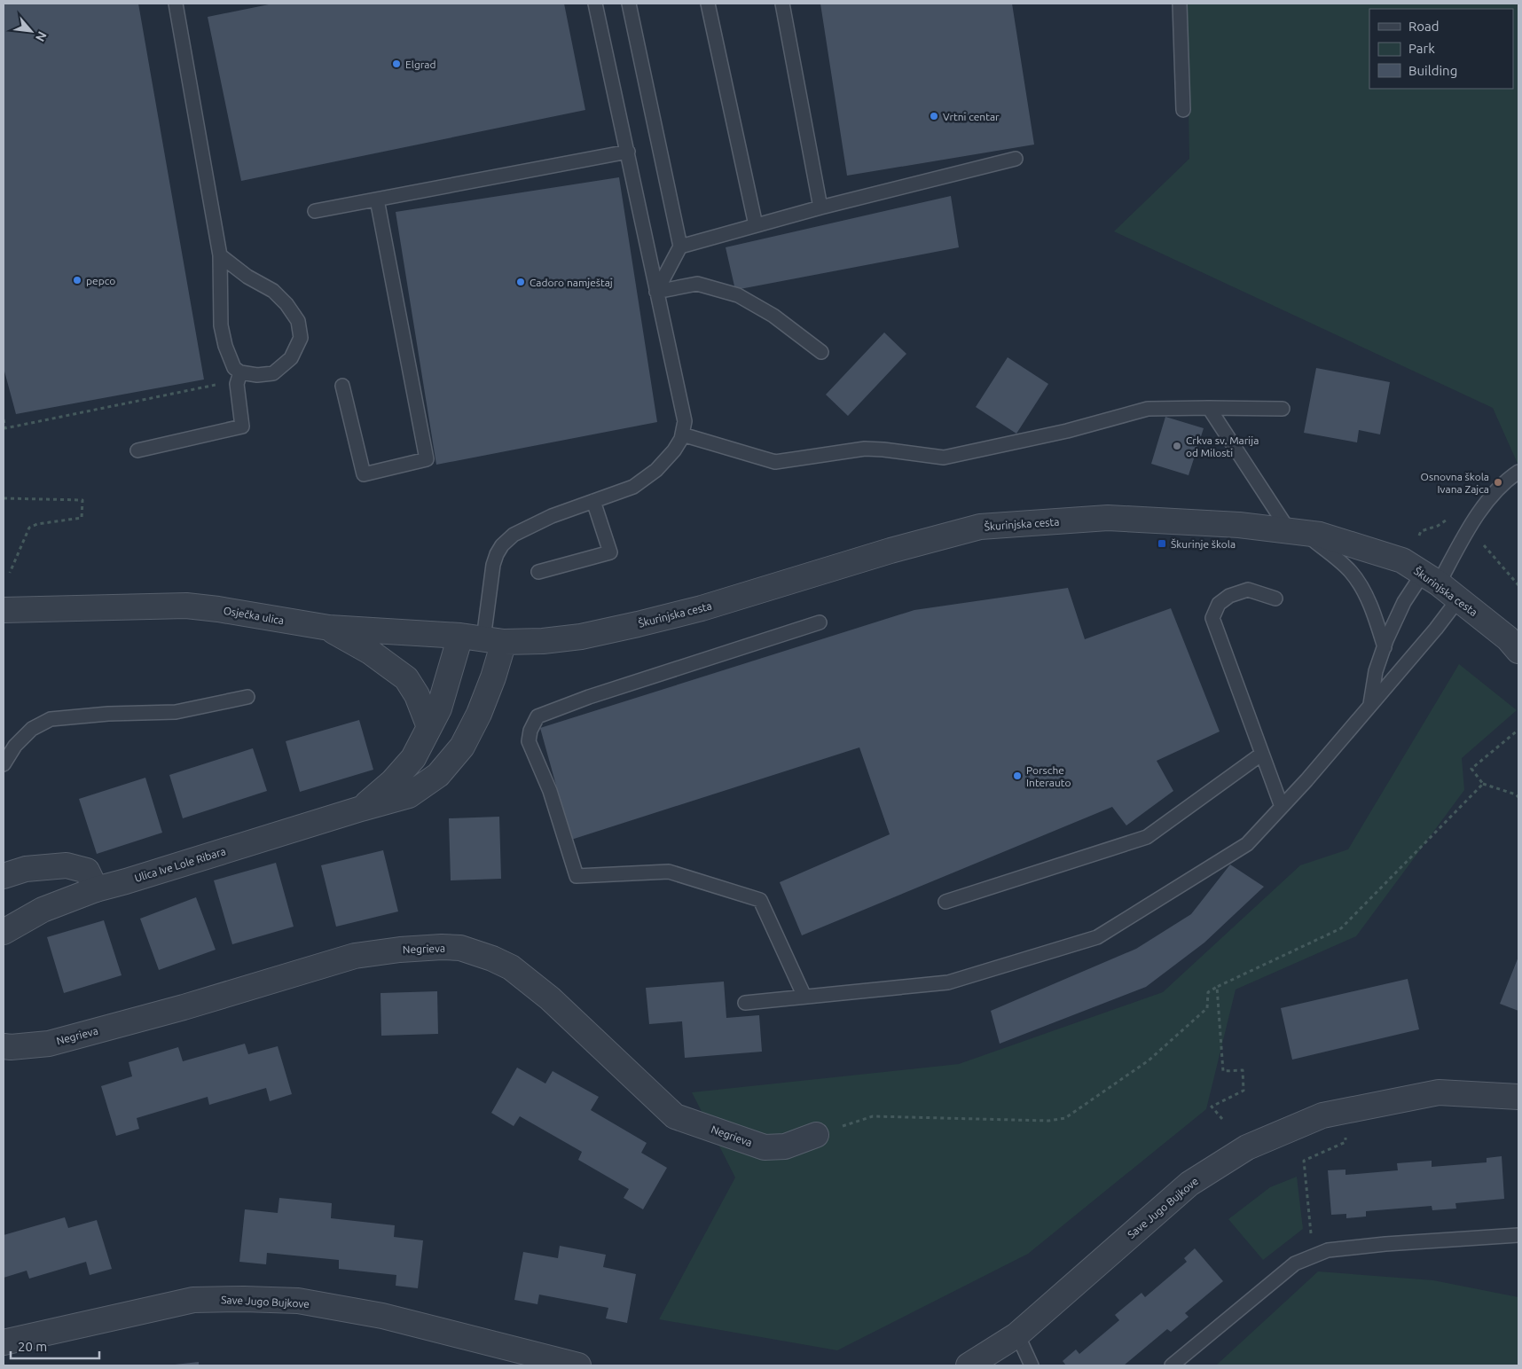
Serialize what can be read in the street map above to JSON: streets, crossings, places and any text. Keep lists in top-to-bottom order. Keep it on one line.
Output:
{"streets":{"street":["Škurinjska cesta","Osječka ulica","Ulica Ive Lole Ribara","Negrieva","Save Jugo Bujkove"]},"crossings":[["Škurinjska cesta","Osječka ulica"],["Škurinjska cesta","Ulica Ive Lole Ribara"],["Osječka ulica","Ulica Ive Lole Ribara"]],"places":{"other":["Elgrad","Vrtni centar","pepco","Cadoro namještaj","Crkva sv. Marija od Milosti","Osnovna škola Ivana Zajca","Porsche Interauto"],"transit":["Škurinje škola"]},"legend":["Road","Park","Building"],"scale_bar":"20 m","north":"bottom right"}
